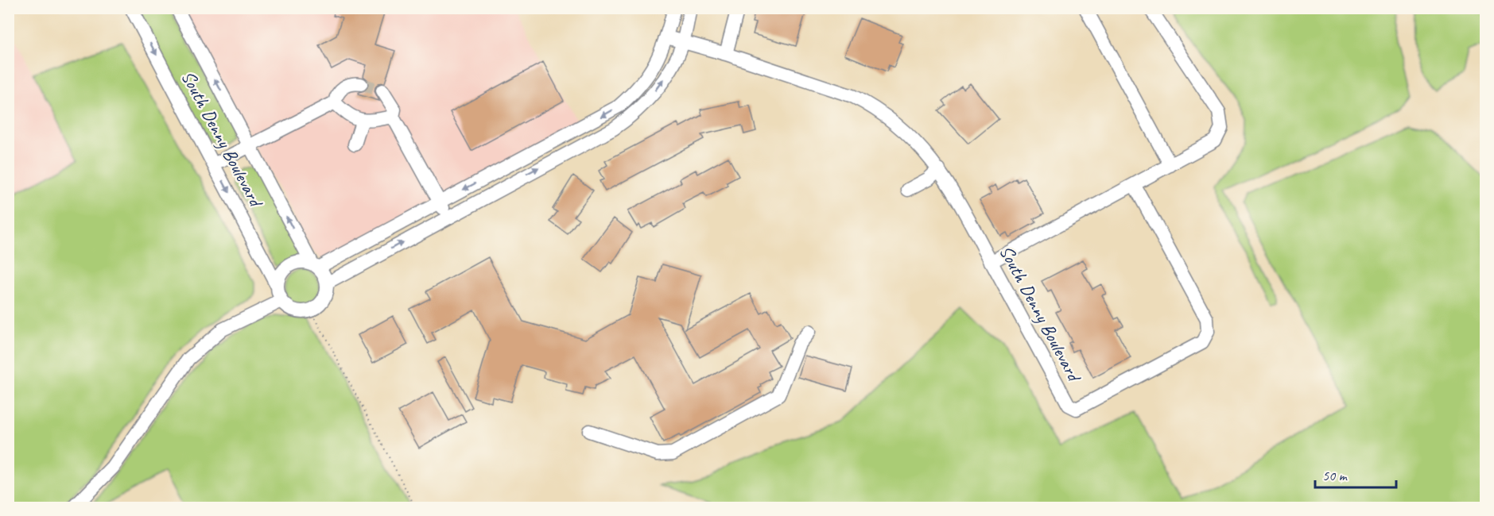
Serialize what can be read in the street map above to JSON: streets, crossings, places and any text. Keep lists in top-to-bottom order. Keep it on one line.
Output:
{"streets":{"street":["South Denny Boulevard"]},"scale_bar":"50 m"}
